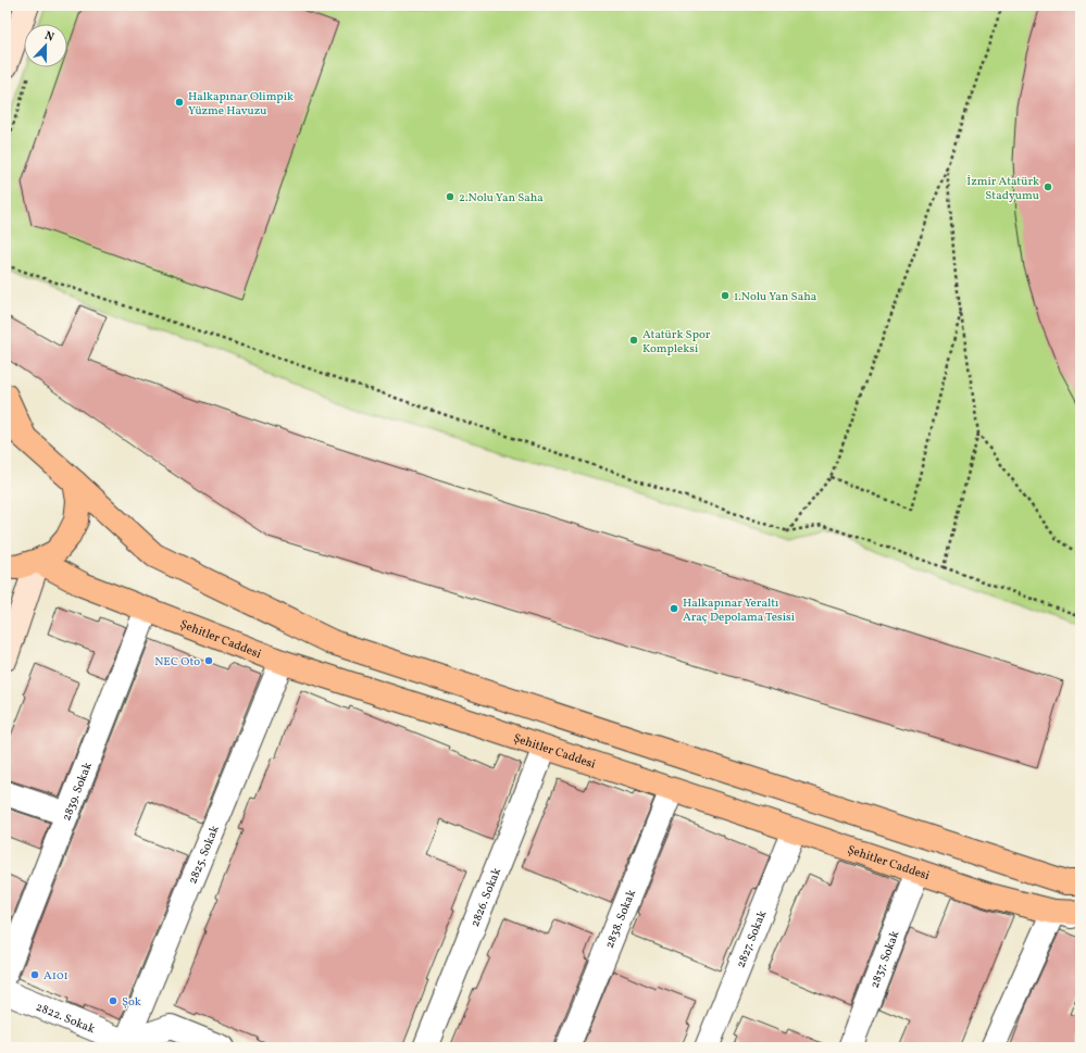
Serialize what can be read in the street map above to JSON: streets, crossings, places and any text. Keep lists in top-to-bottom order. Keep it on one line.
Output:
{"streets":{"main road":["Şehitler Caddesi"],"street":["2839. Sokak","2825. Sokak","2826. Sokak","2838. Sokak","2827. Sokak","2837. Sokak","2822. Sokak"]},"crossings":[["Şehitler Caddesi","2839. Sokak"],["Şehitler Caddesi","2825. Sokak"],["Şehitler Caddesi","2826. Sokak"],["Şehitler Caddesi","2838. Sokak"],["Şehitler Caddesi","2827. Sokak"],["Şehitler Caddesi","2837. Sokak"],["2825. Sokak","2822. Sokak"]],"places":["Halkapınar Olimpik Yüzme Havuzu","İzmir Atatürk Stadyumu","2.Nolu Yan Saha","1.Nolu Yan Saha","Atatürk Spor Kompleksi","Halkapınar Yeraltı Araç Depolama Tesisi","NEC Oto","A101","Şok"],"north":"top"}
